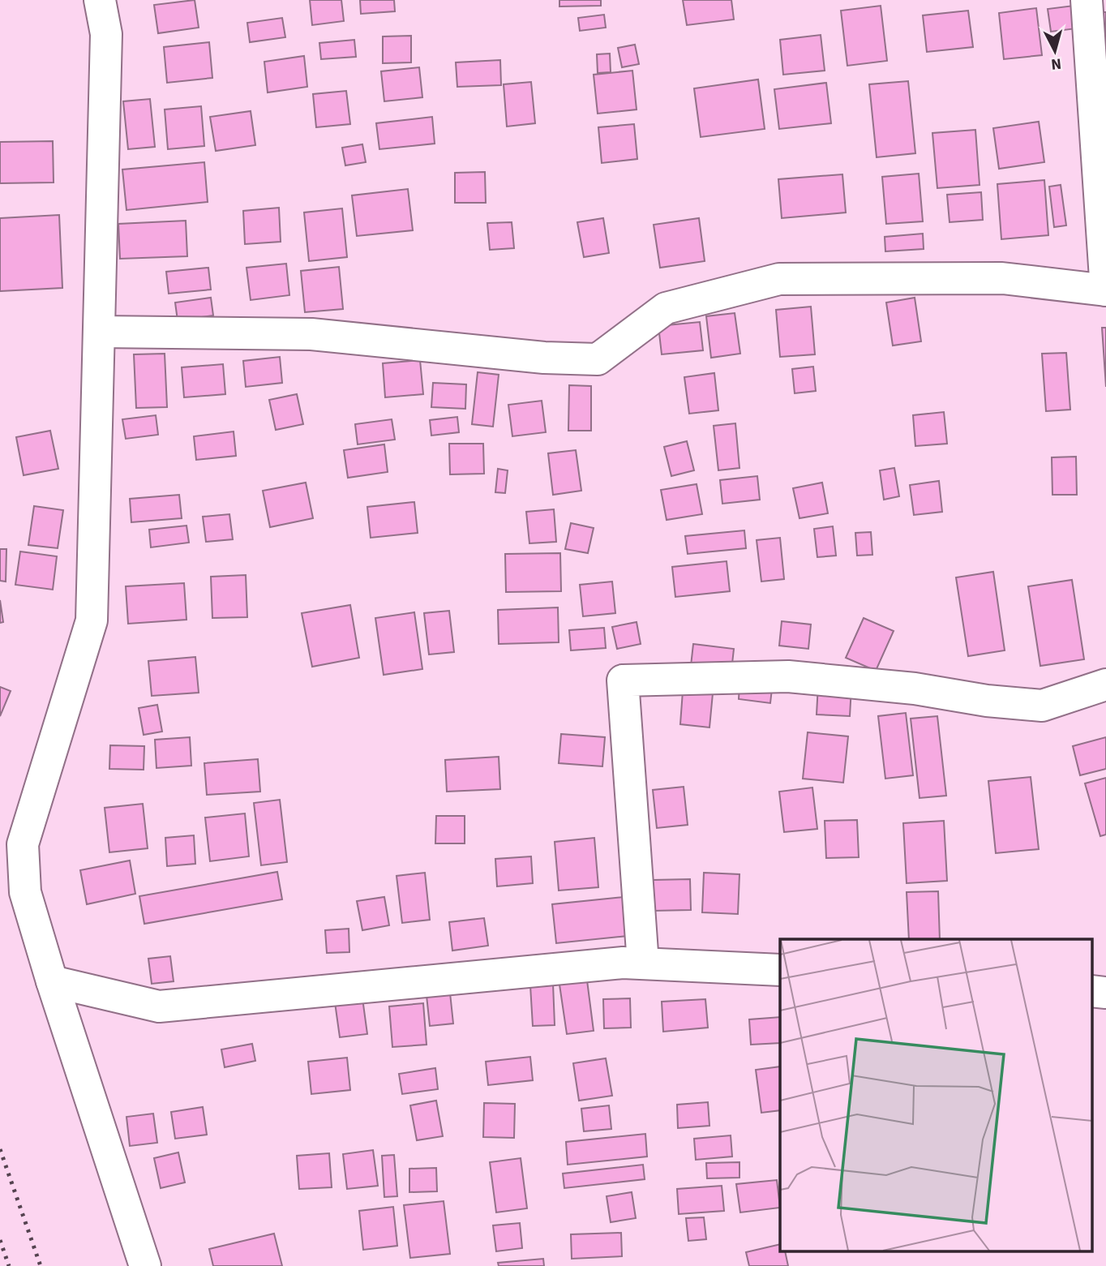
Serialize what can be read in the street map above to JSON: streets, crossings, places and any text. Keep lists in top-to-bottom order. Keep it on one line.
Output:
{"north":"bottom"}
